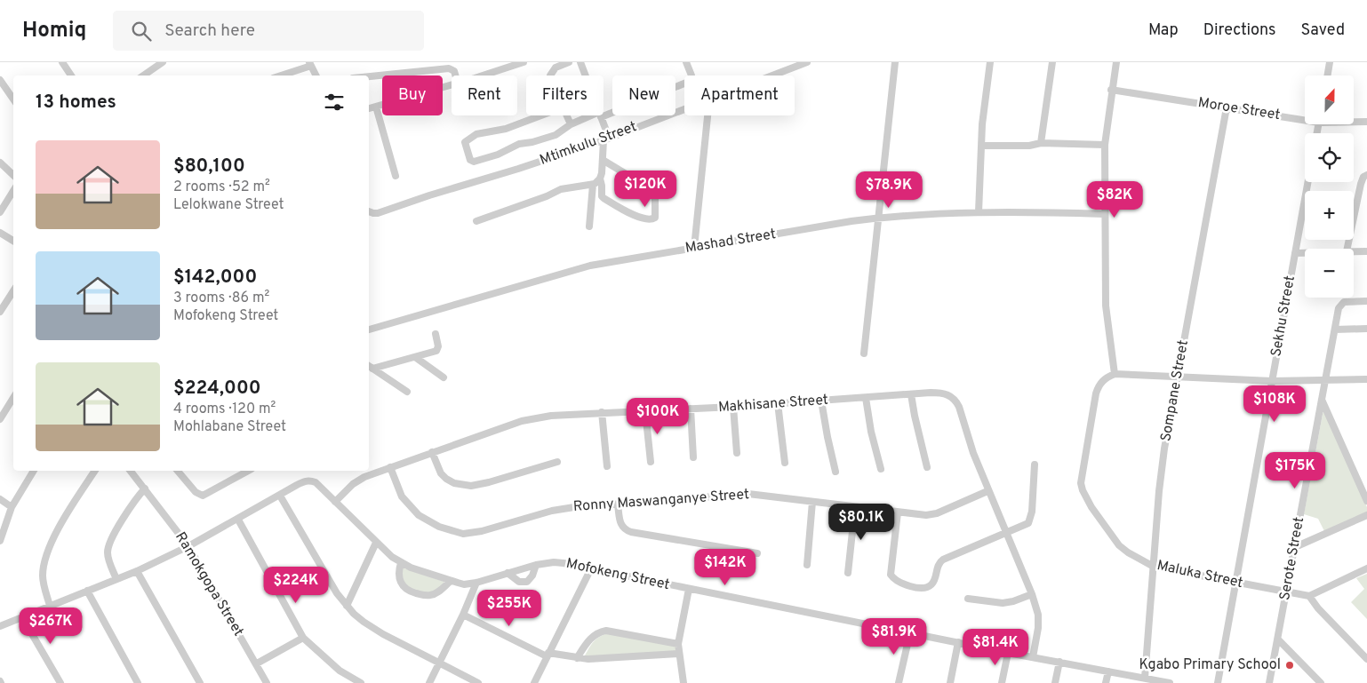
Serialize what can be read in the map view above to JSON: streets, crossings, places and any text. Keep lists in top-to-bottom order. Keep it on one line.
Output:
{"streets":{"street":["Moroe Street","Mtimkulu Street","Mashad Street","Sekhu Street","Sompane Street","Makhisane Street","Ronny Maswanganye Street","Serote Street","Mofokeng Street","Maluka Street","Ramokgopa Street"]},"crossings":[["Moroe Street","Sompane Street"],["Sekhu Street","Maluka Street"],["Sompane Street","Mofokeng Street"],["Sompane Street","Maluka Street"],["Makhisane Street","Ronny Maswanganye Street"],["Makhisane Street","Mofokeng Street"],["Serote Street","Maluka Street"]],"places":["Kgabo Primary School"],"north":"top","page":{"header":"Homiq","search":"Search here","nav":["Map","Directions","Saved"],"map_buttons":["+","−"],"chip":["Buy","Rent","Filters","New","Apartment"],"heading":"13 homes","list":[{"name":"$80,100","note":"2 rooms · 52 m² · Lelokwane Street"},{"name":"$142,000","note":"3 rooms · 86 m² · Mofokeng Street"},{"name":"$224,000","note":"4 rooms · 120 m² · Mohlabane Street"}],"price":["$120K","$78.9K","$82K","$108K","$100K","$175K","$80.1K","$142K","$224K","$255K","$267K","$81.9K","$81.4K"]}}
